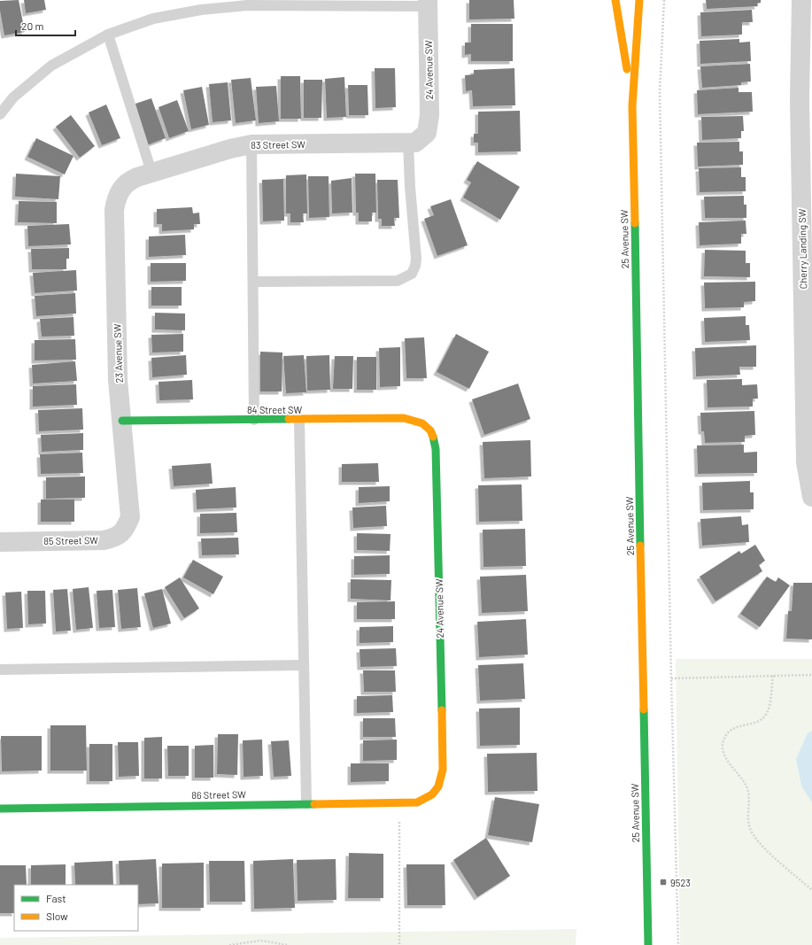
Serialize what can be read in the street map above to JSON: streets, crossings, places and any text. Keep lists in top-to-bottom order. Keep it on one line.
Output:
{"streets":{"street":["24 Avenue SW","83 Street SW","25 Avenue SW","Cherry Landing SW","23 Avenue SW","84 Street SW","85 Street SW","86 Street SW"]},"crossings":[["24 Avenue SW","83 Street SW"],["24 Avenue SW","84 Street SW"],["24 Avenue SW","86 Street SW"],["83 Street SW","23 Avenue SW"],["23 Avenue SW","84 Street SW"],["23 Avenue SW","85 Street SW"]],"places":{"transit":["9523"]},"legend":["Fast","Slow"],"scale_bar":"20 m"}
